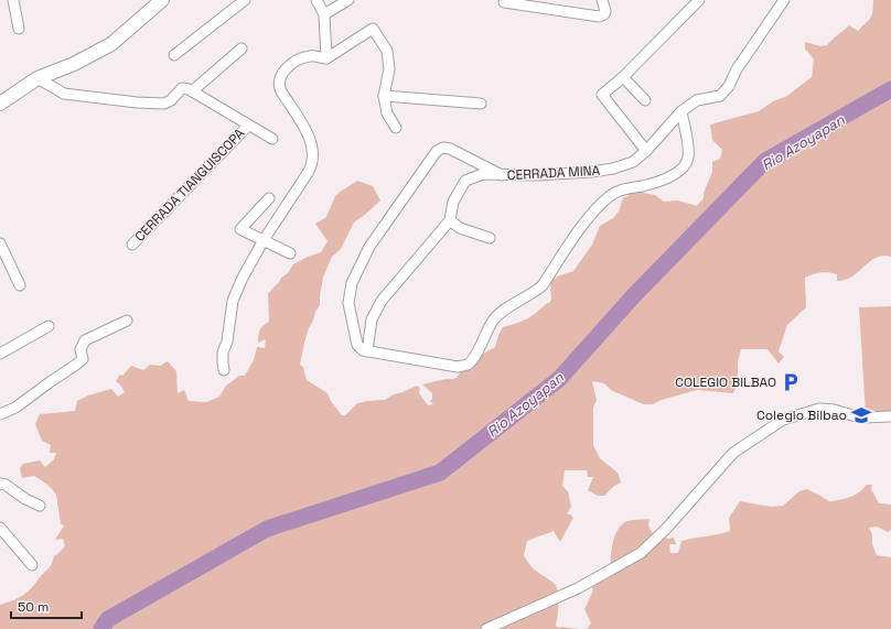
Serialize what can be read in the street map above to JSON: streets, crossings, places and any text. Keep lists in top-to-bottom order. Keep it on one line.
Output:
{"streets":{"street":["CERRADA MINA","CERRADA TIANGUISCOPA"]},"water":["Rio Azoyapan"],"places":{"parking":["COLEGIO BILBAO"],"school or university":["Colegio Bilbao"]},"scale_bar":"50 m"}
